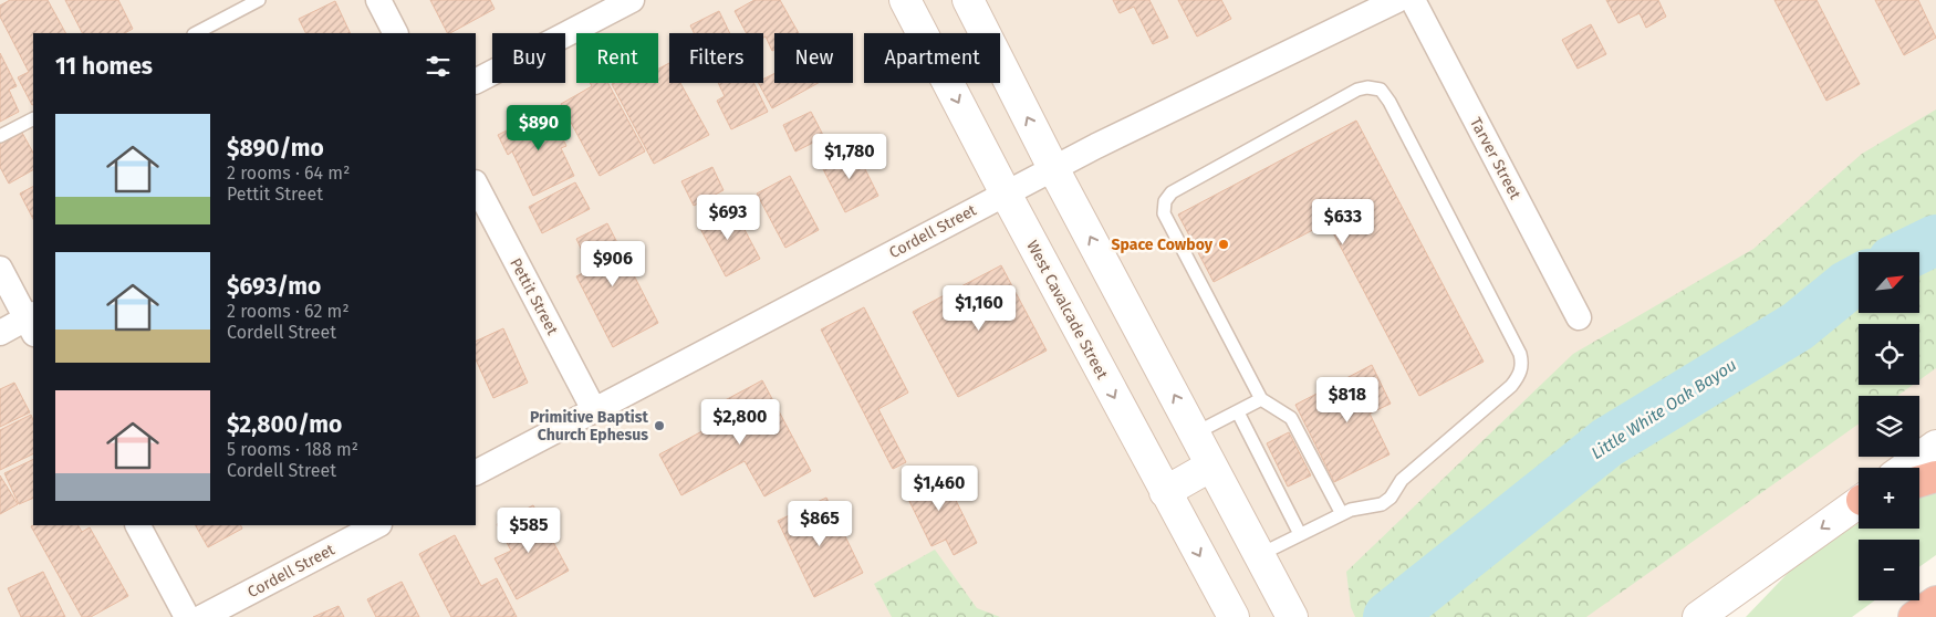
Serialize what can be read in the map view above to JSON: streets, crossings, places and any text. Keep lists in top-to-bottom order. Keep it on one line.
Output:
{"streets":{"main road":["West Cavalcade Street"],"street":["Tarver Street","Cordell Street","Pettit Street"]},"crossings":[["Cordell Street","Pettit Street"],["Cordell Street","West Cavalcade Street"]],"water":["Little White Oak Bayou"],"places":["Space Cowboy","Primitive Baptist Church Ephesus"],"north":"top right","page":{"chip":["Buy","Rent","Filters","New","Apartment"],"heading":"11 homes","list":[{"name":"$890/mo","note":"2 rooms · 64 m² · Pettit Street"},{"name":"$693/mo","note":"2 rooms · 62 m² · Cordell Street"},{"name":"$2,800/mo","note":"5 rooms · 188 m² · Cordell Street"}],"price":["$890","$1,780","$693","$633","$906","$1,160","$818","$2,800","$1,460","$865","$585"],"map_buttons":["+","−"]}}
